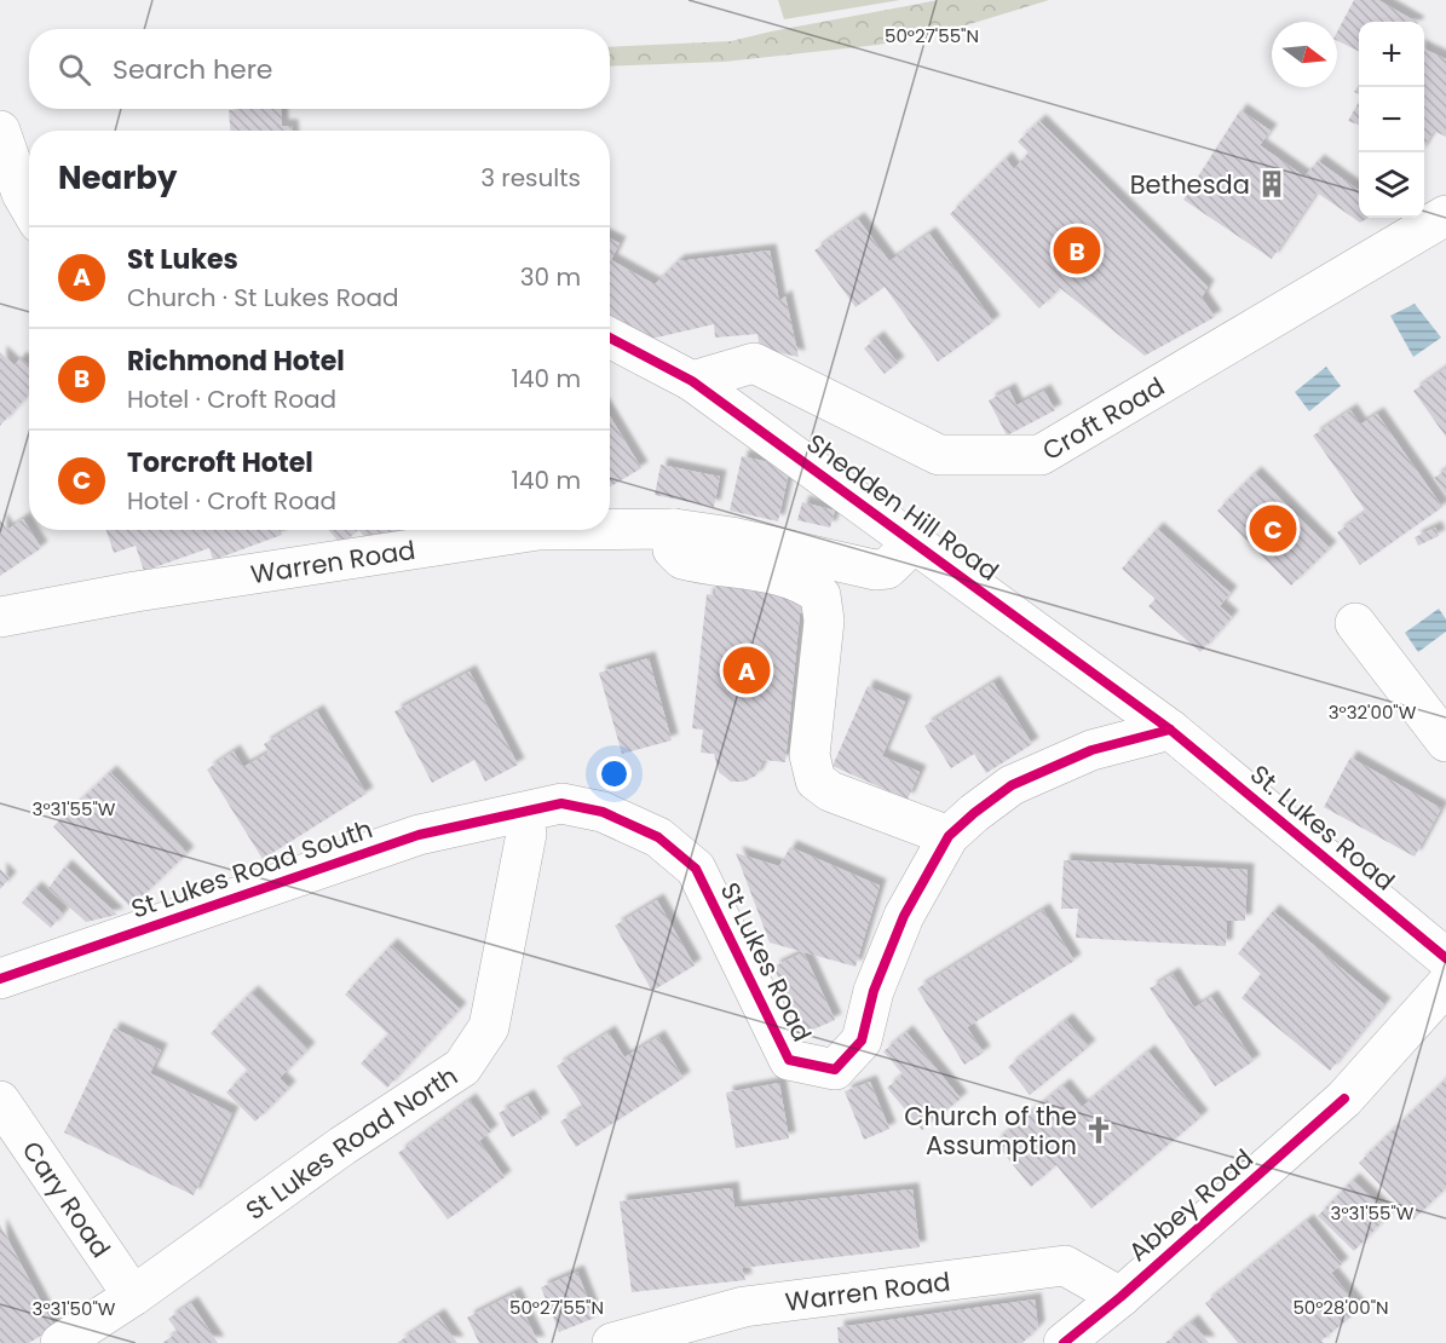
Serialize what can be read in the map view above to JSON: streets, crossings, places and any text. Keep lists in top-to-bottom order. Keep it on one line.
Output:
{"streets":{"street":["Croft Road","Shedden Hill Road","Warren Road","St. Lukes Road","St Lukes Road South","St Lukes Road","St Lukes Road North","Cary Road","Abbey Road"]},"crossings":[["Croft Road","Shedden Hill Road"],["Shedden Hill Road","Warren Road"],["Shedden Hill Road","St. Lukes Road"],["Shedden Hill Road","St Lukes Road"],["Warren Road","Abbey Road"],["St. Lukes Road","St Lukes Road"],["St Lukes Road South","St Lukes Road"],["St Lukes Road South","St Lukes Road North"],["St Lukes Road","St Lukes Road North"],["St Lukes Road North","Cary Road"]],"places":{"building":["Bethesda"],"church":["Church of the Assumption"]},"north":"right","page":{"map_buttons":["+","−"],"search":"Search here","heading":["Nearby","3 results"],"pins":["B","C","A"],"list":[{"mark":"A","name":"St Lukes","note":"Church · St Lukes Road","value":"30 m"},{"mark":"B","name":"Richmond Hotel","note":"Hotel · Croft Road","value":"140 m"},{"mark":"C","name":"Torcroft Hotel","note":"Hotel · Croft Road","value":"140 m"}]},"coordinates":["50°27'55\"N","3°32'00\"W","3°31'55\"W","50°28'00\"N","3°31'50\"W"]}
